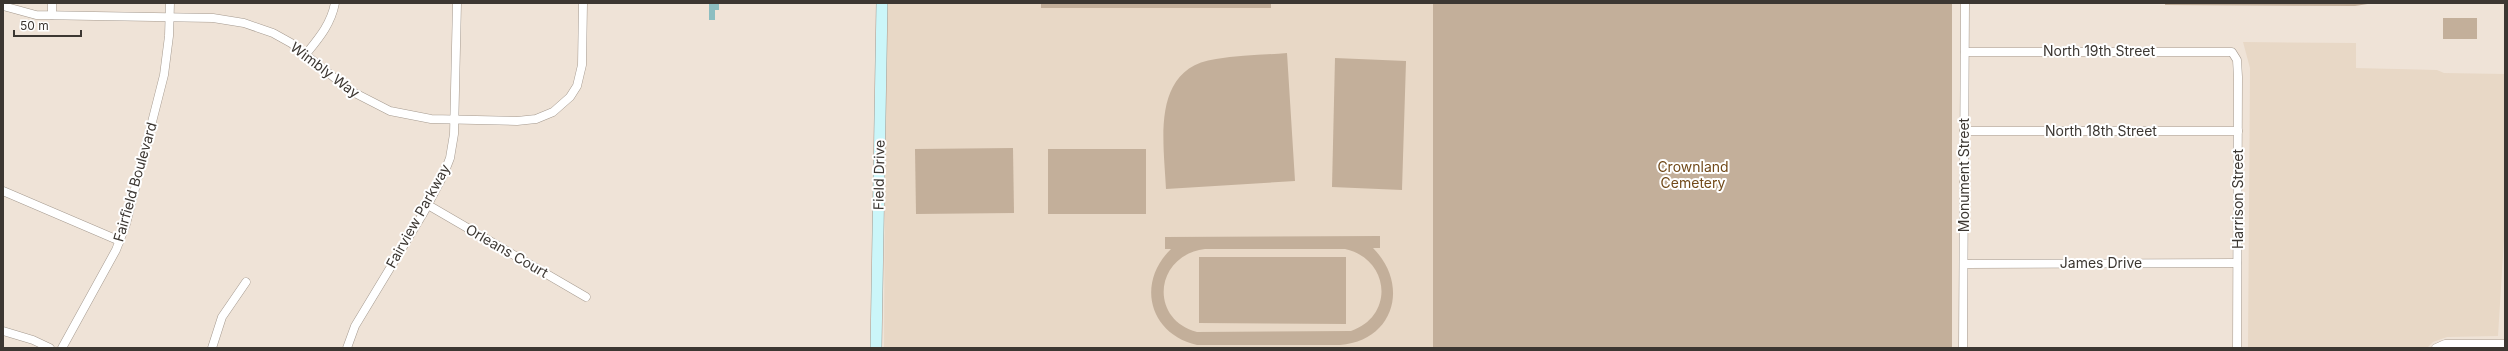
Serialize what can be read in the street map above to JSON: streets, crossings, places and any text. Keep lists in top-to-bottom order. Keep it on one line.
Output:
{"streets":{"street":["North 19th Street","Wimbly Way","North 18th Street","Field Drive","Monument Street","Fairfield Boulevard","Harrison Street","Fairview Parkway","Orleans Court","James Drive"]},"crossings":[["North 19th Street","Monument Street"],["North 19th Street","Harrison Street"],["Wimbly Way","Fairfield Boulevard"],["Wimbly Way","Fairview Parkway"],["North 18th Street","Monument Street"],["North 18th Street","Harrison Street"],["Monument Street","James Drive"],["Harrison Street","James Drive"],["Fairview Parkway","Orleans Court"]],"parks":["Crownland Cemetery"],"scale_bar":"50 m"}
